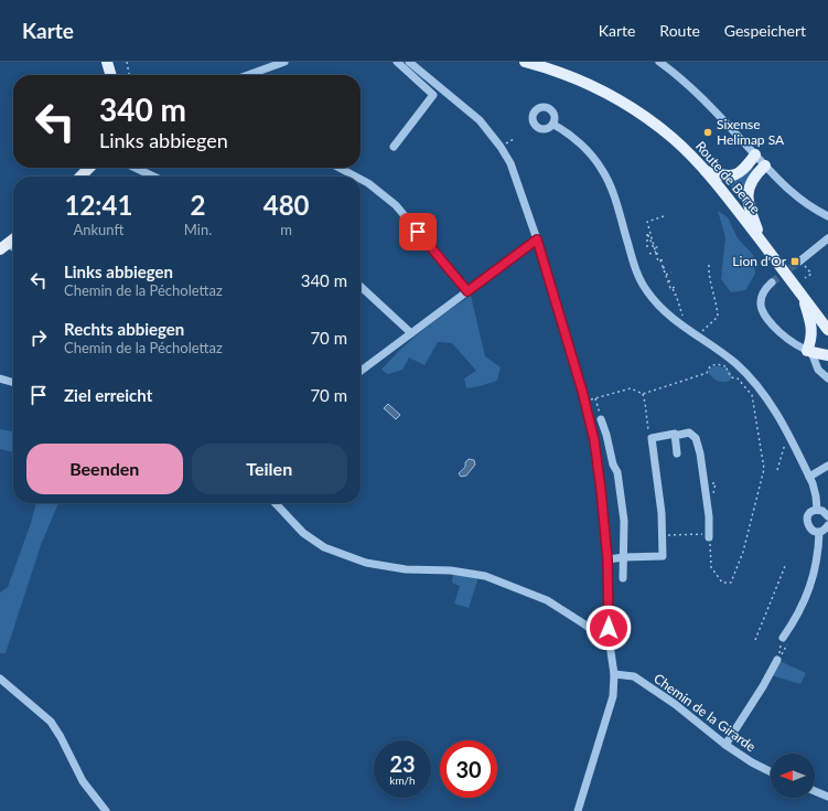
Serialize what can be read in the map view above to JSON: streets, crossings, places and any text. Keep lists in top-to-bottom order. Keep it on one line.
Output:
{"streets":{"main road":["Route de Berne"],"street":["Chemin de la Girarde"]},"places":{"other":["Sixense Helimap SA"],"transit":["Lion d'Or"]},"north":"left","page":{"header":"Karte","nav":["Karte","Route","Gespeichert"],"turn":["340 m","Links abbiegen"],"eta":["12:41","Ankunft","2","Min.","480","m"],"list":[{"name":"Links abbiegen","note":"Chemin de la Pécholettaz","value":"340 m"},{"name":"Rechts abbiegen","note":"Chemin de la Pécholettaz","value":"70 m"},{"name":"Ziel erreicht","value":"70 m"}],"buttons":["Beenden","Teilen"],"speed":"23 km/h","limit":"30"}}
